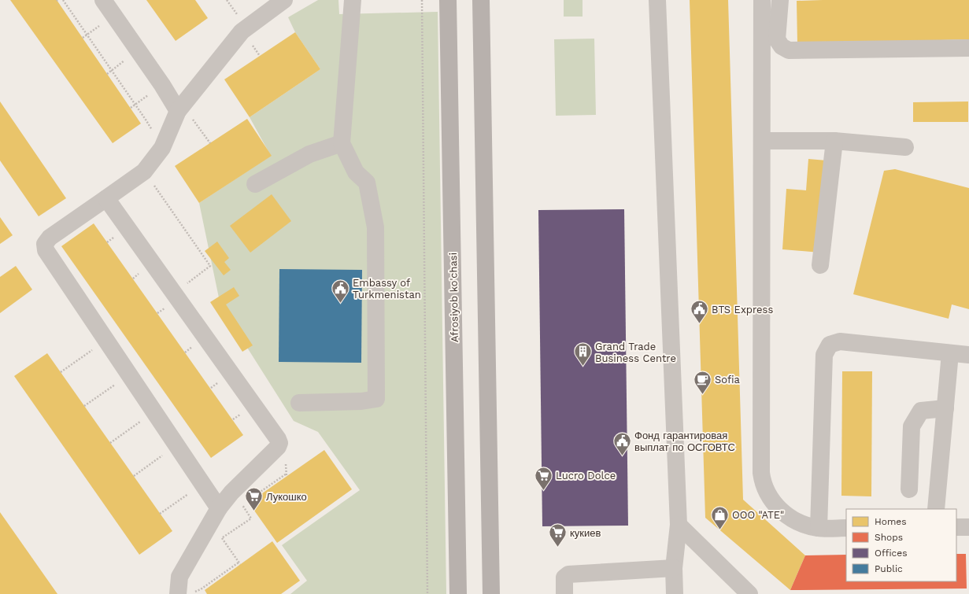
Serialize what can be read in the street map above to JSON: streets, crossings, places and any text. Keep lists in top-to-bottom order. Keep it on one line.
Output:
{"streets":{"main road":["Afrosiyob ko'chasi"]},"places":{"public building":["Embassy of Turkmenistan","BTS Express","Фонд гарантировая выплат по ОСГОВТС"],"building":["Grand Trade Business Centre"],"cafe":["Sofia"],"supermarket":["Lucro Dolce","Лукошко","кукиев"],"shop":["OOO \"ATE\""]},"legend":["Homes","Shops","Offices","Public"]}
